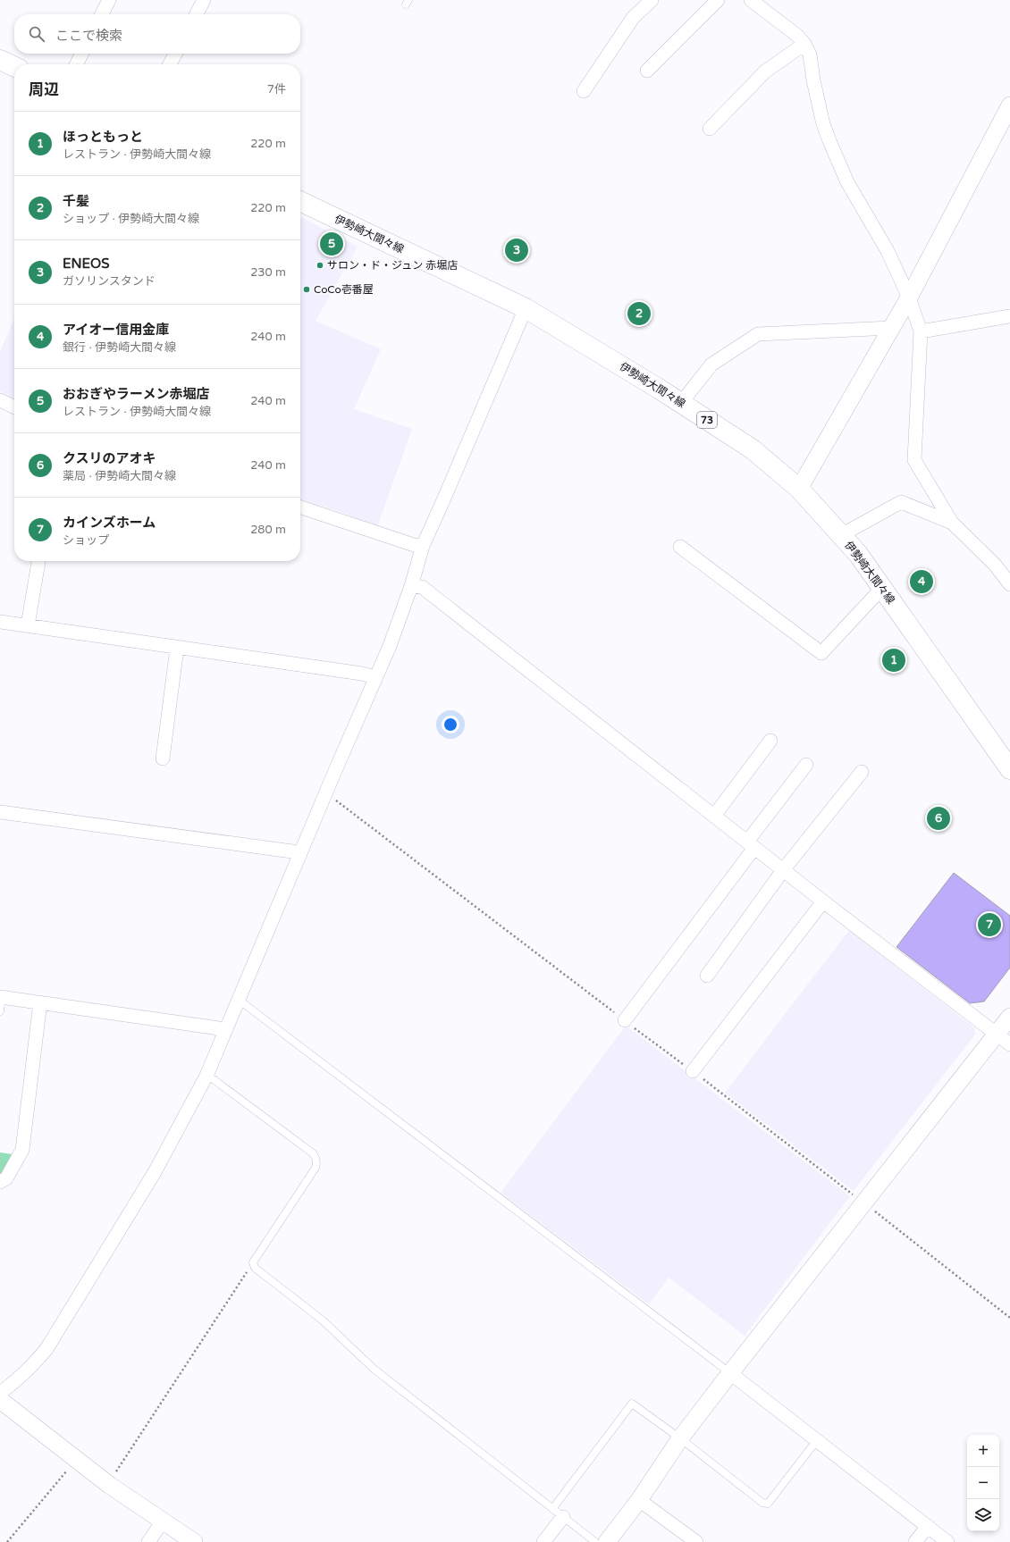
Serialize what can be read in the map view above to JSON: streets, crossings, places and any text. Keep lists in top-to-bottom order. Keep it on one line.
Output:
{"streets":{"main road":["伊勢崎大間々線","73"]},"places":["サロン・ド・ジュン 赤堀店","CoCo壱番屋"],"page":{"search":"ここで検索","heading":["周辺","7件"],"list":[{"mark":"1","name":"ほっともっと","note":"レストラン · 伊勢崎大間々線","value":"220 m"},{"mark":"2","name":"千髪","note":"ショップ · 伊勢崎大間々線","value":"220 m"},{"mark":"3","name":"ENEOS","note":"ガソリンスタンド","value":"230 m"},{"mark":"4","name":"アイオー信用金庫","note":"銀行 · 伊勢崎大間々線","value":"240 m"},{"mark":"5","name":"おおぎやラーメン赤堀店","note":"レストラン · 伊勢崎大間々線","value":"240 m"},{"mark":"6","name":"クスリのアオキ","note":"薬局 · 伊勢崎大間々線","value":"240 m"},{"mark":"7","name":"カインズホーム","note":"ショップ","value":"280 m"}],"pins":["5","3","2","4","1","6","7"],"map_buttons":["+","−"]}}
